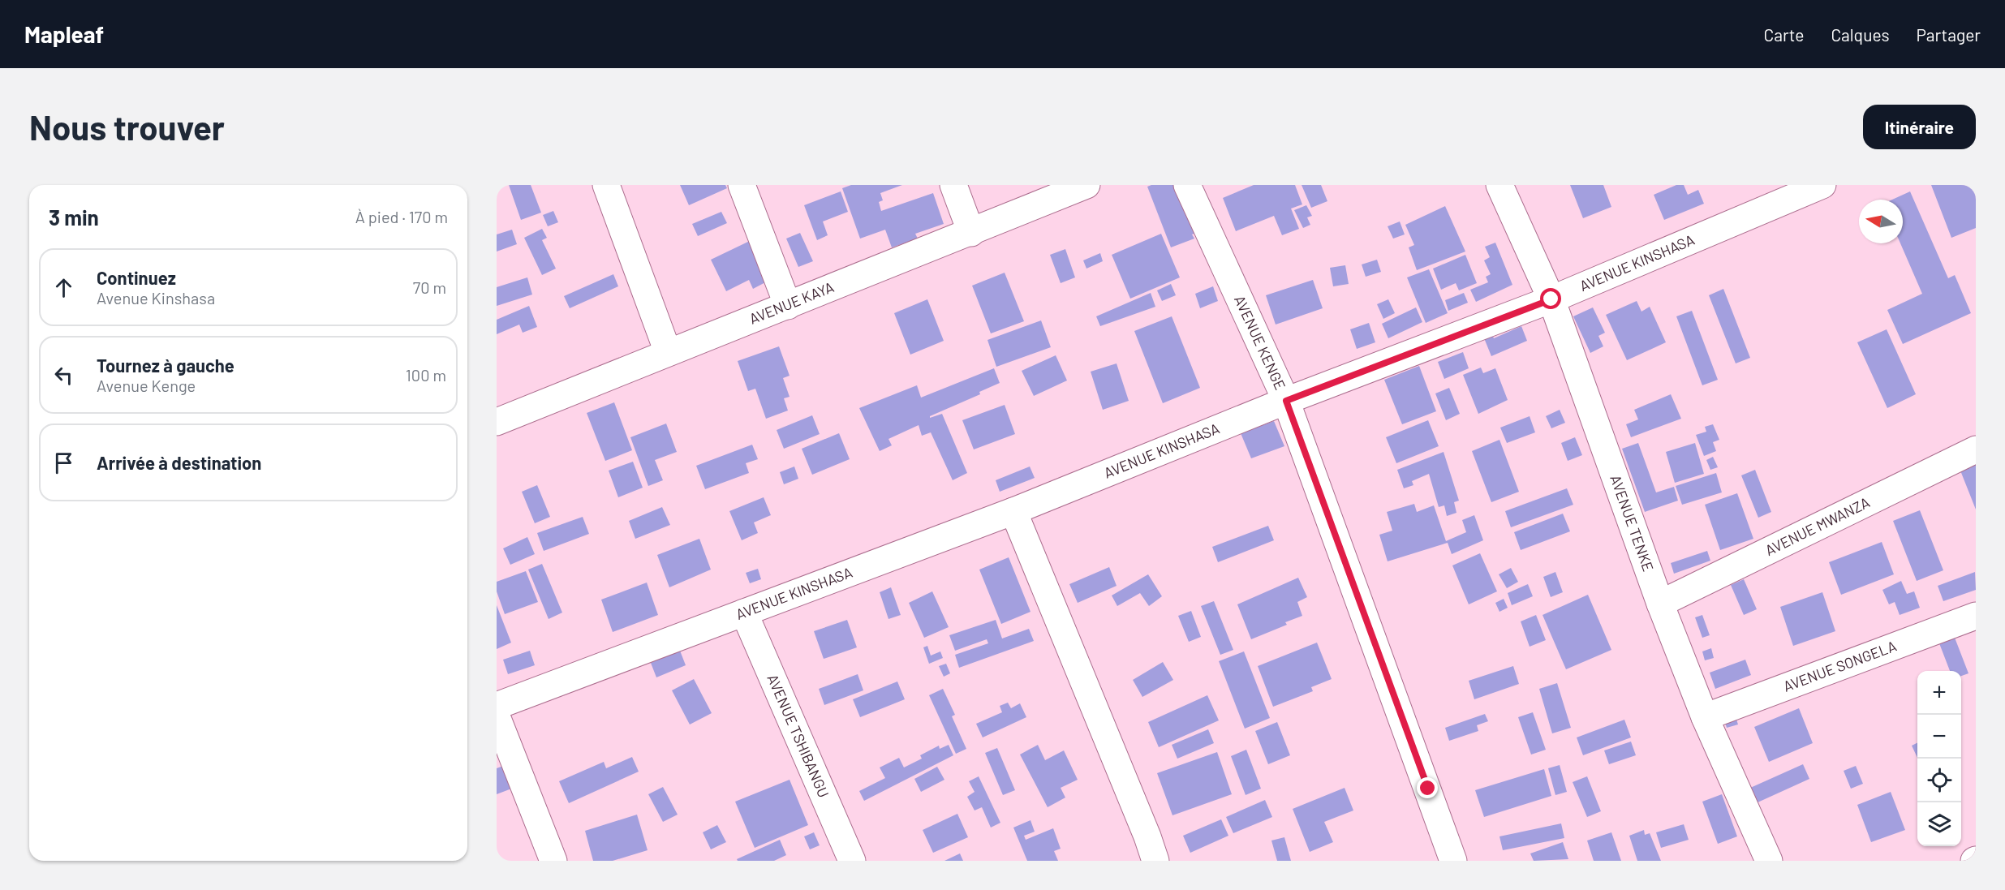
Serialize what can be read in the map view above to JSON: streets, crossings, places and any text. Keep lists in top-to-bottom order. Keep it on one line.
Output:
{"streets":{"street":["AVENUE KINSHASA","AVENUE KAYA","AVENUE KENGE","AVENUE TENKE","AVENUE MWANZA","AVENUE SONGELA","AVENUE TSHIBANGU"]},"crossings":[["AVENUE KINSHASA","AVENUE KENGE"],["AVENUE KINSHASA","AVENUE TENKE"],["AVENUE KINSHASA","AVENUE TSHIBANGU"],["AVENUE TENKE","AVENUE MWANZA"],["AVENUE TENKE","AVENUE SONGELA"]],"north":"left","page":{"header":"Mapleaf","nav":["Carte","Calques","Partager"],"buttons":"Itinéraire","title":"Nous trouver","heading":["3 min","À pied · 170 m"],"list":[["Continuez","Avenue Kinshasa","70 m"],["Tournez à gauche","Avenue Kenge","100 m"],"Arrivée à destination"],"map_buttons":["+","−"]}}
